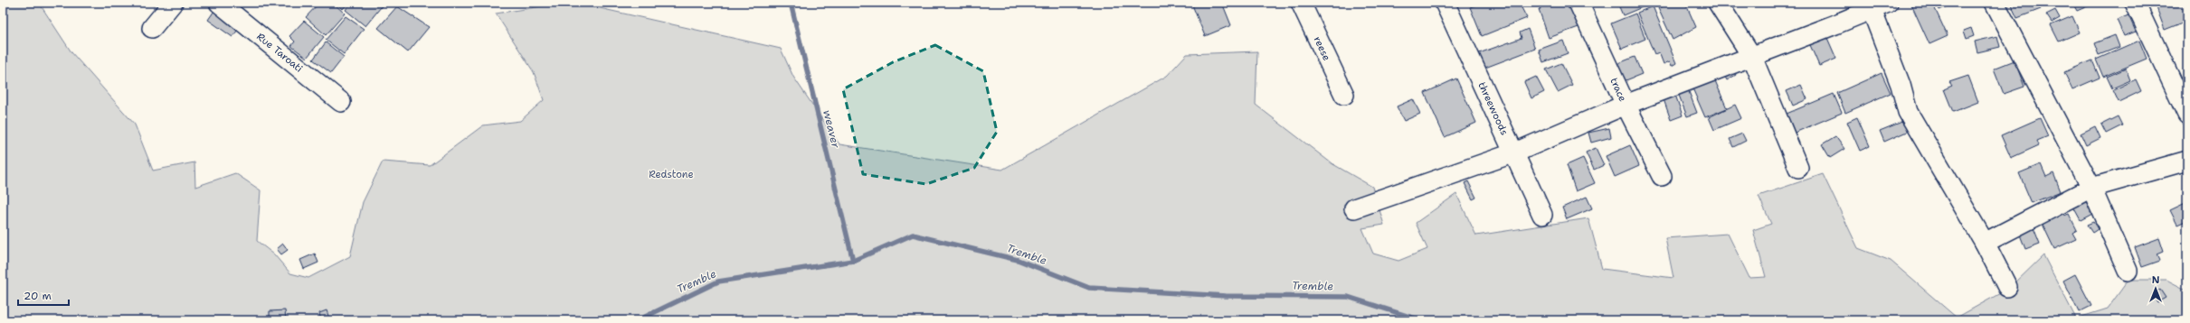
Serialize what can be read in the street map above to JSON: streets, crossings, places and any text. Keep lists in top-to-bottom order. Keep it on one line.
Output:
{"streets":{"street":["reese","Rue Taroati","trace","threewoods"]},"water":["weaver","Tremble"],"parks":["Redstone"],"scale_bar":"20 m","north":"top"}
